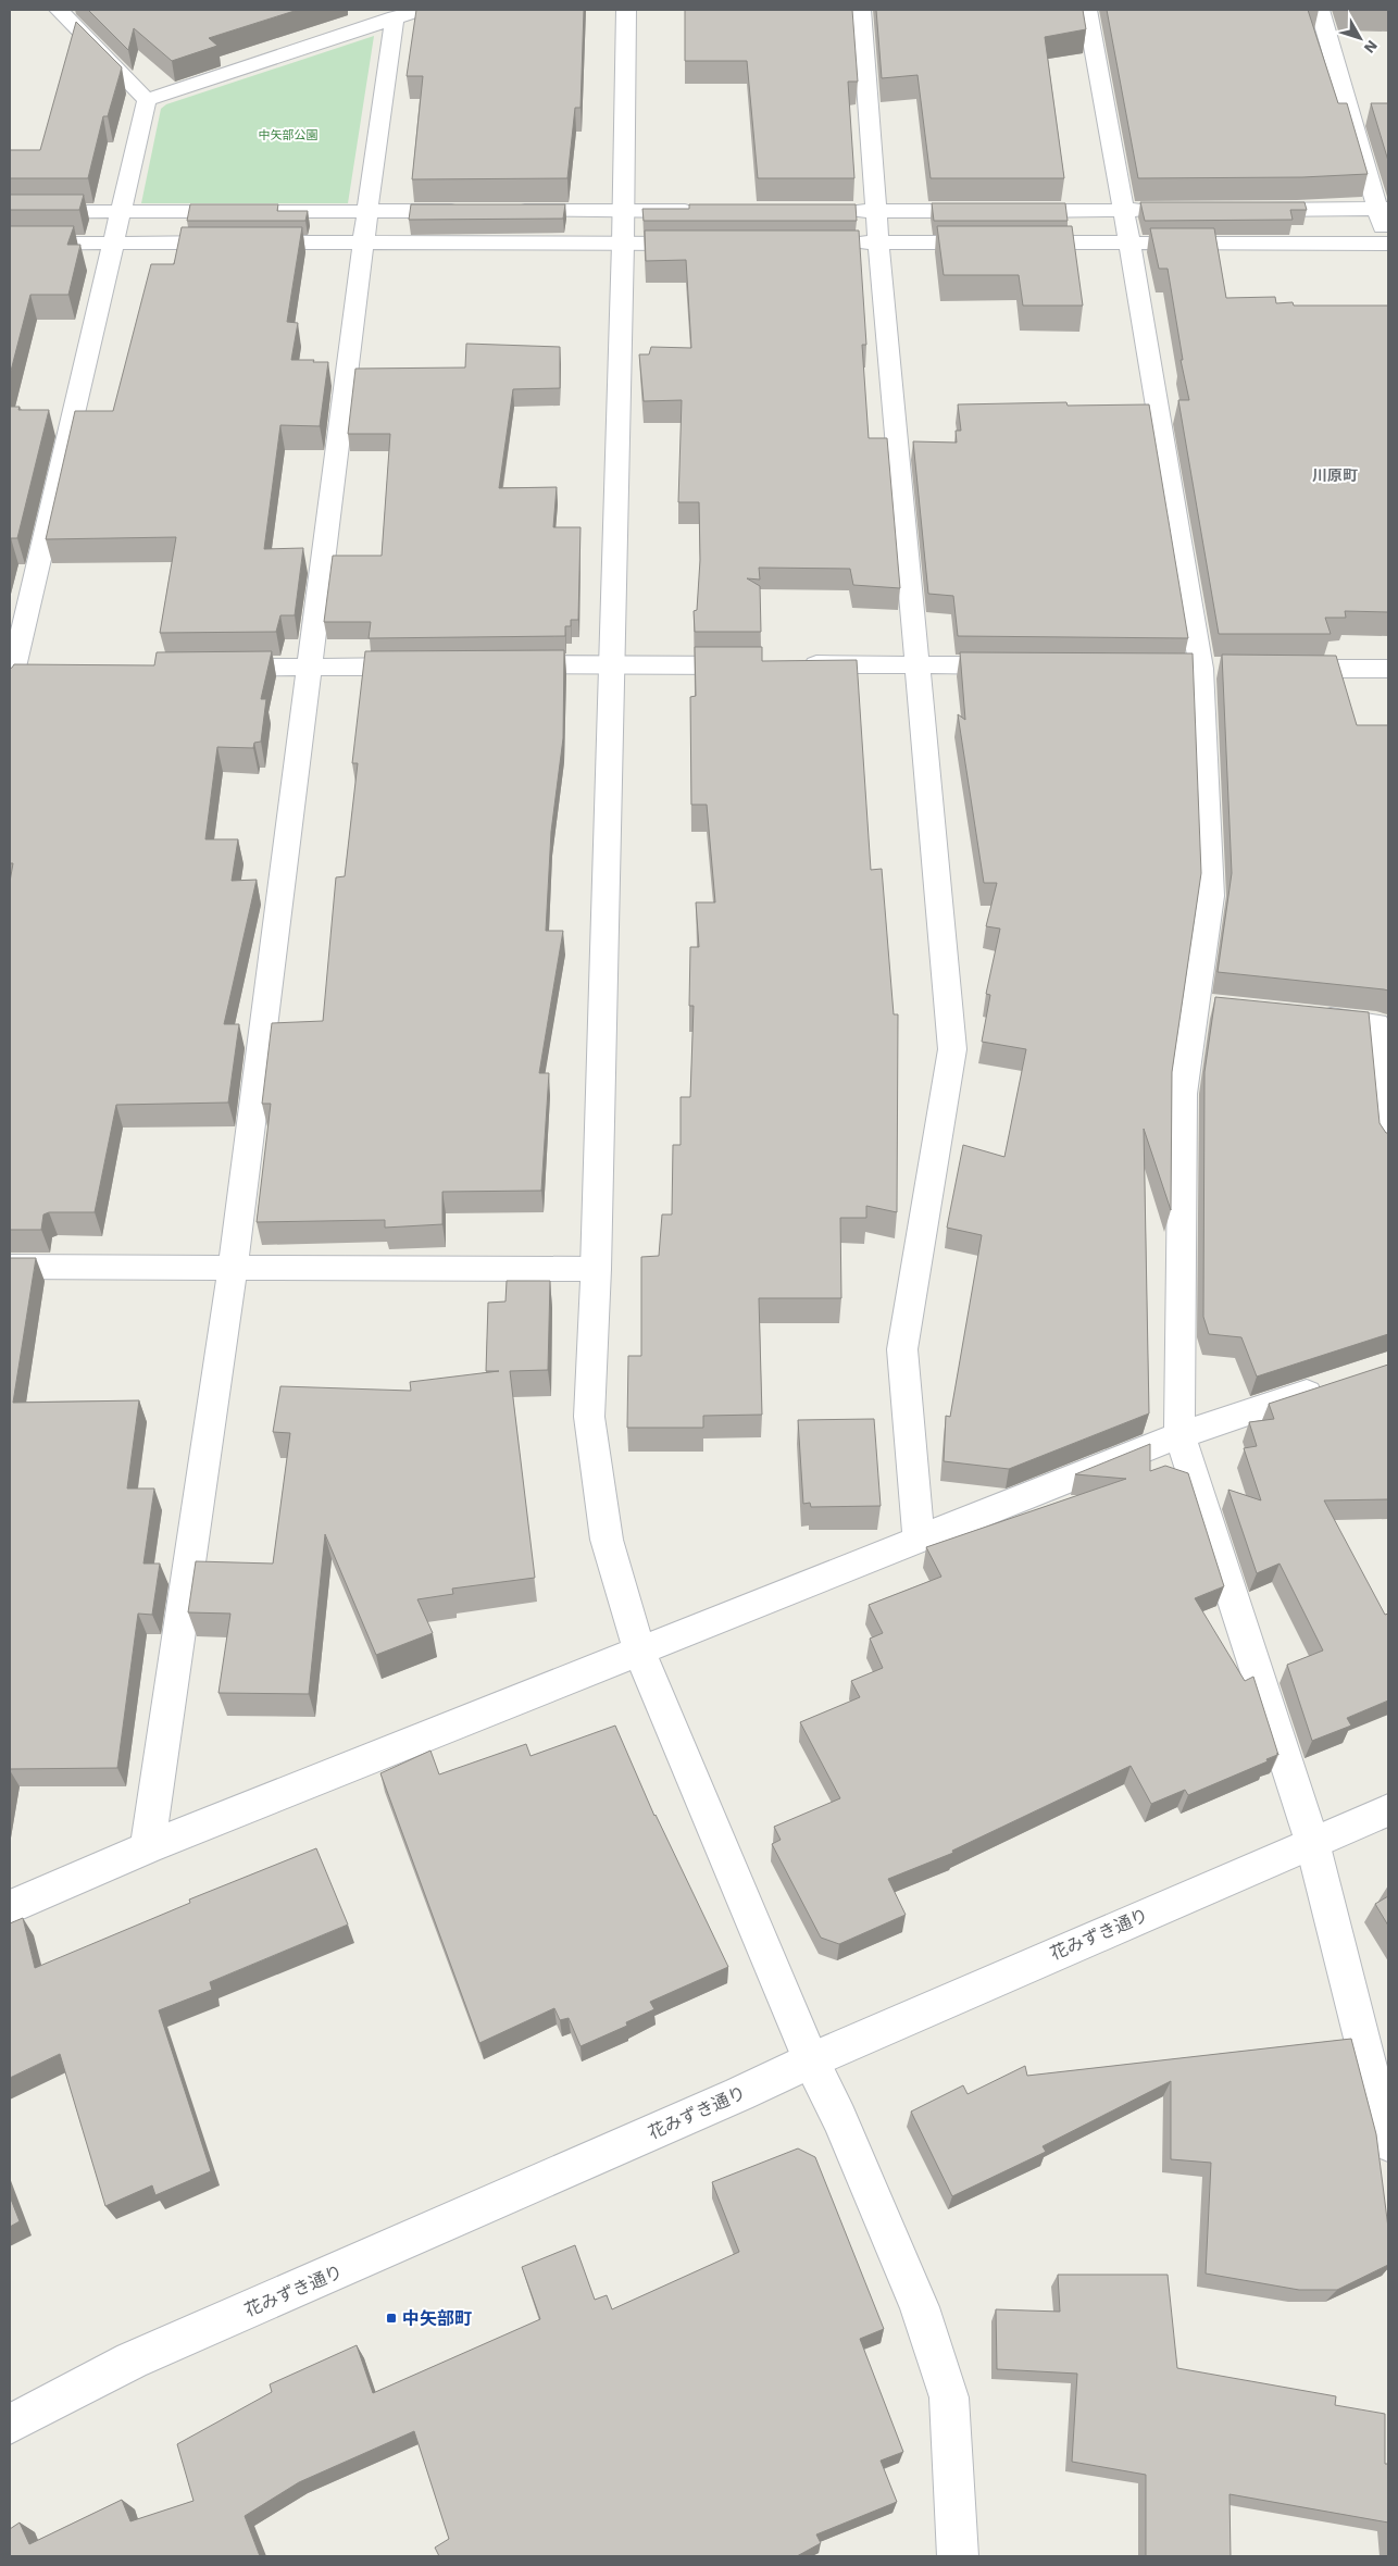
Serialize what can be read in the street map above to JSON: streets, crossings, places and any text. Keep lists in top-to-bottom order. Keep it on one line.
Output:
{"streets":{"street":["花みずき通り"]},"districts":["川原町"],"parks":["中矢部公園"],"places":{"transit":["中矢部町"]},"north":"bottom right"}
